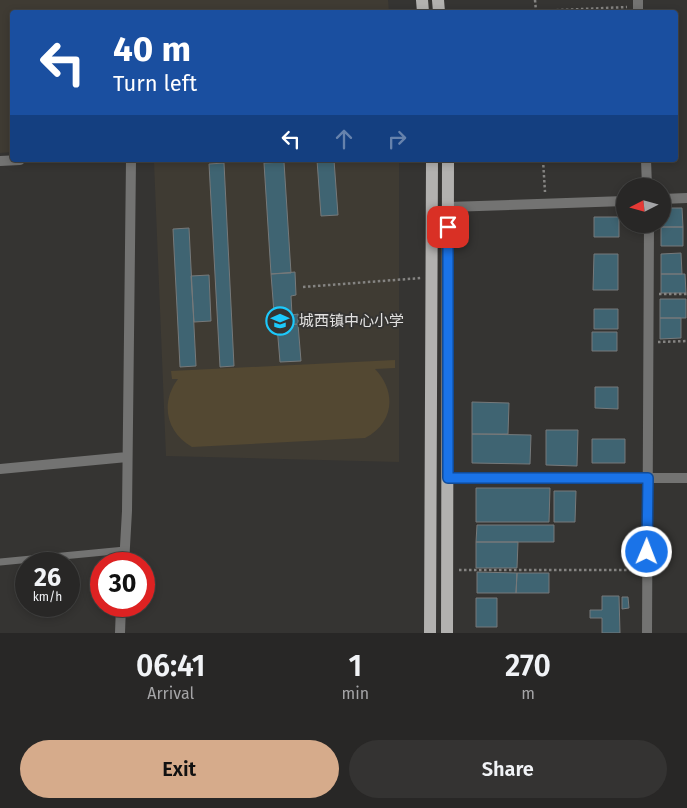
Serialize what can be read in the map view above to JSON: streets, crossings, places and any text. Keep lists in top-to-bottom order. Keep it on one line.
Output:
{"places":{"school or university":["城西镇中心小学"]},"north":"left","page":{"turn":["40 m","Turn left"],"speed":"26 km/h","limit":"30","eta":["06:41","Arrival","1","min","270","m"],"buttons":["Exit","Share"]}}
